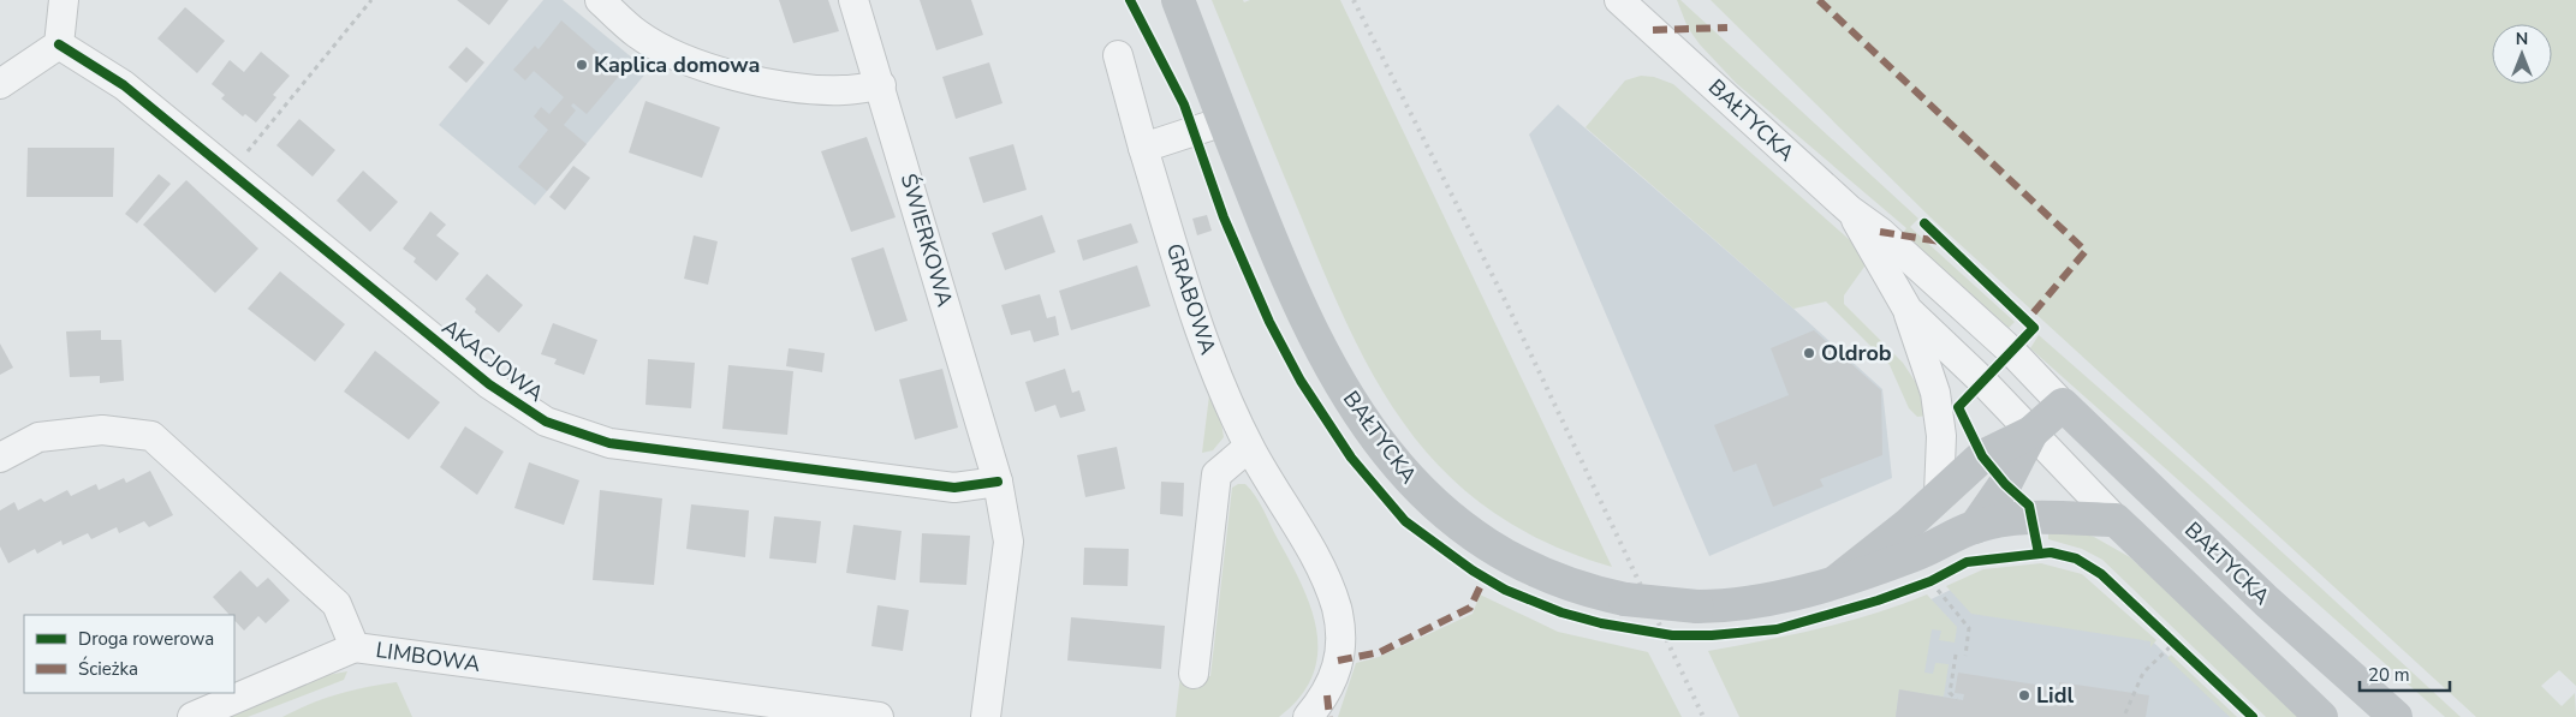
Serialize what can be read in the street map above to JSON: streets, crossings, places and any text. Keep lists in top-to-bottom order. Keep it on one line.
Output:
{"streets":{"main road":["BAŁTYCKA"],"street":["ŚWIERKOWA","GRABOWA","AKACJOWA","LIMBOWA"]},"crossings":[["ŚWIERKOWA","AKACJOWA"]],"places":["Kaplica domowa","Oldrob","Lidl"],"legend":["Droga rowerowa","Ścieżka"],"scale_bar":"20 m","north":"top"}
